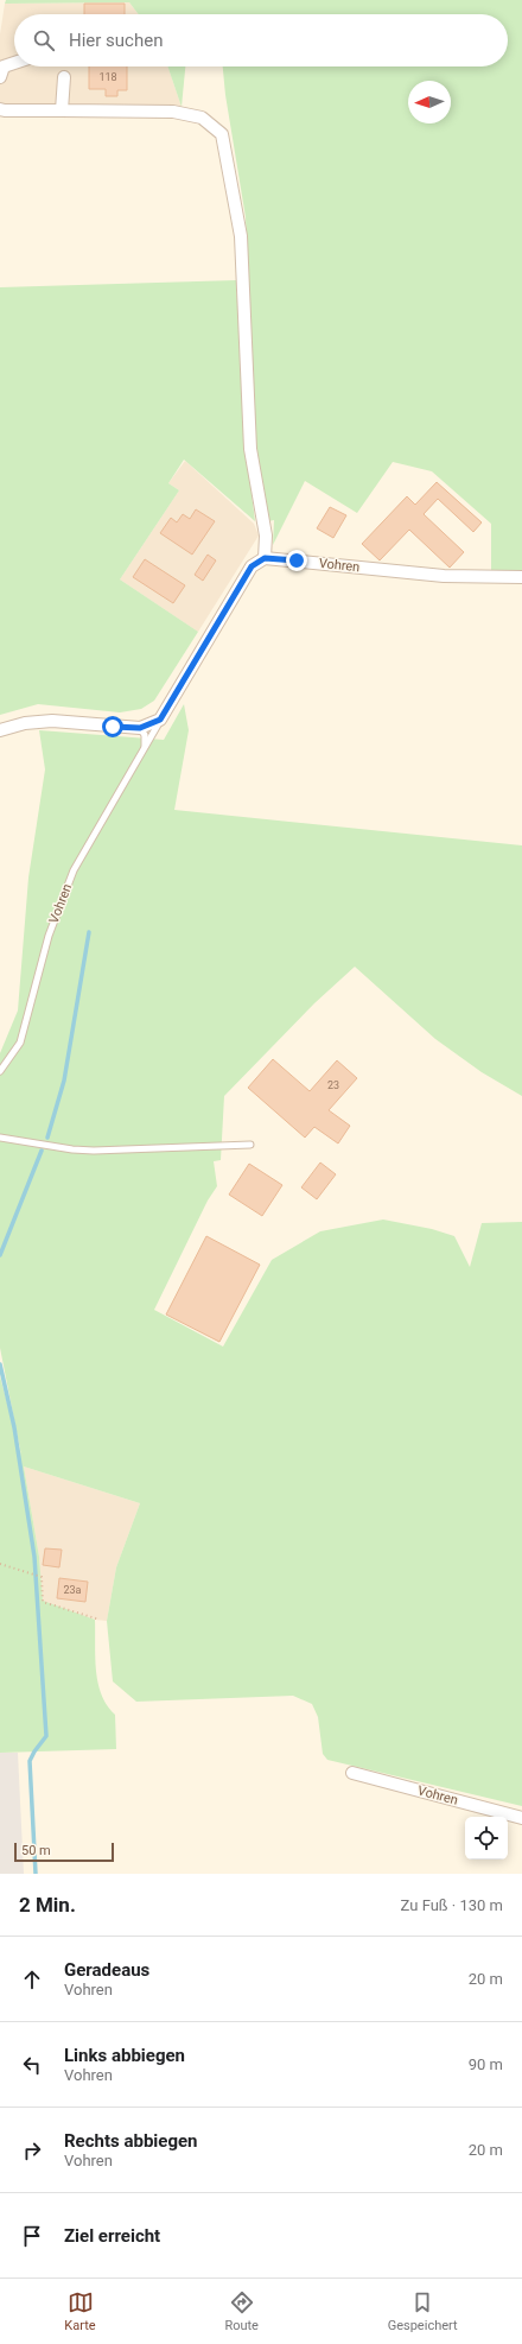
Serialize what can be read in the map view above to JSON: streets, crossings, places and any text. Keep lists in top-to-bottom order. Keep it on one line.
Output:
{"streets":{"street":["Vohren"]},"house_numbers":["118","23","23a"],"scale_bar":"50 m","north":"left","page":{"search":"Hier suchen","scale":"50 m","heading":["2 Min.","Zu Fuß · 130 m"],"list":[["Geradeaus","Vohren","20 m"],["Links abbiegen","Vohren","90 m"],["Rechts abbiegen","Vohren","20 m"],"Ziel erreicht"],"nav":["Karte","Route","Gespeichert"]}}
